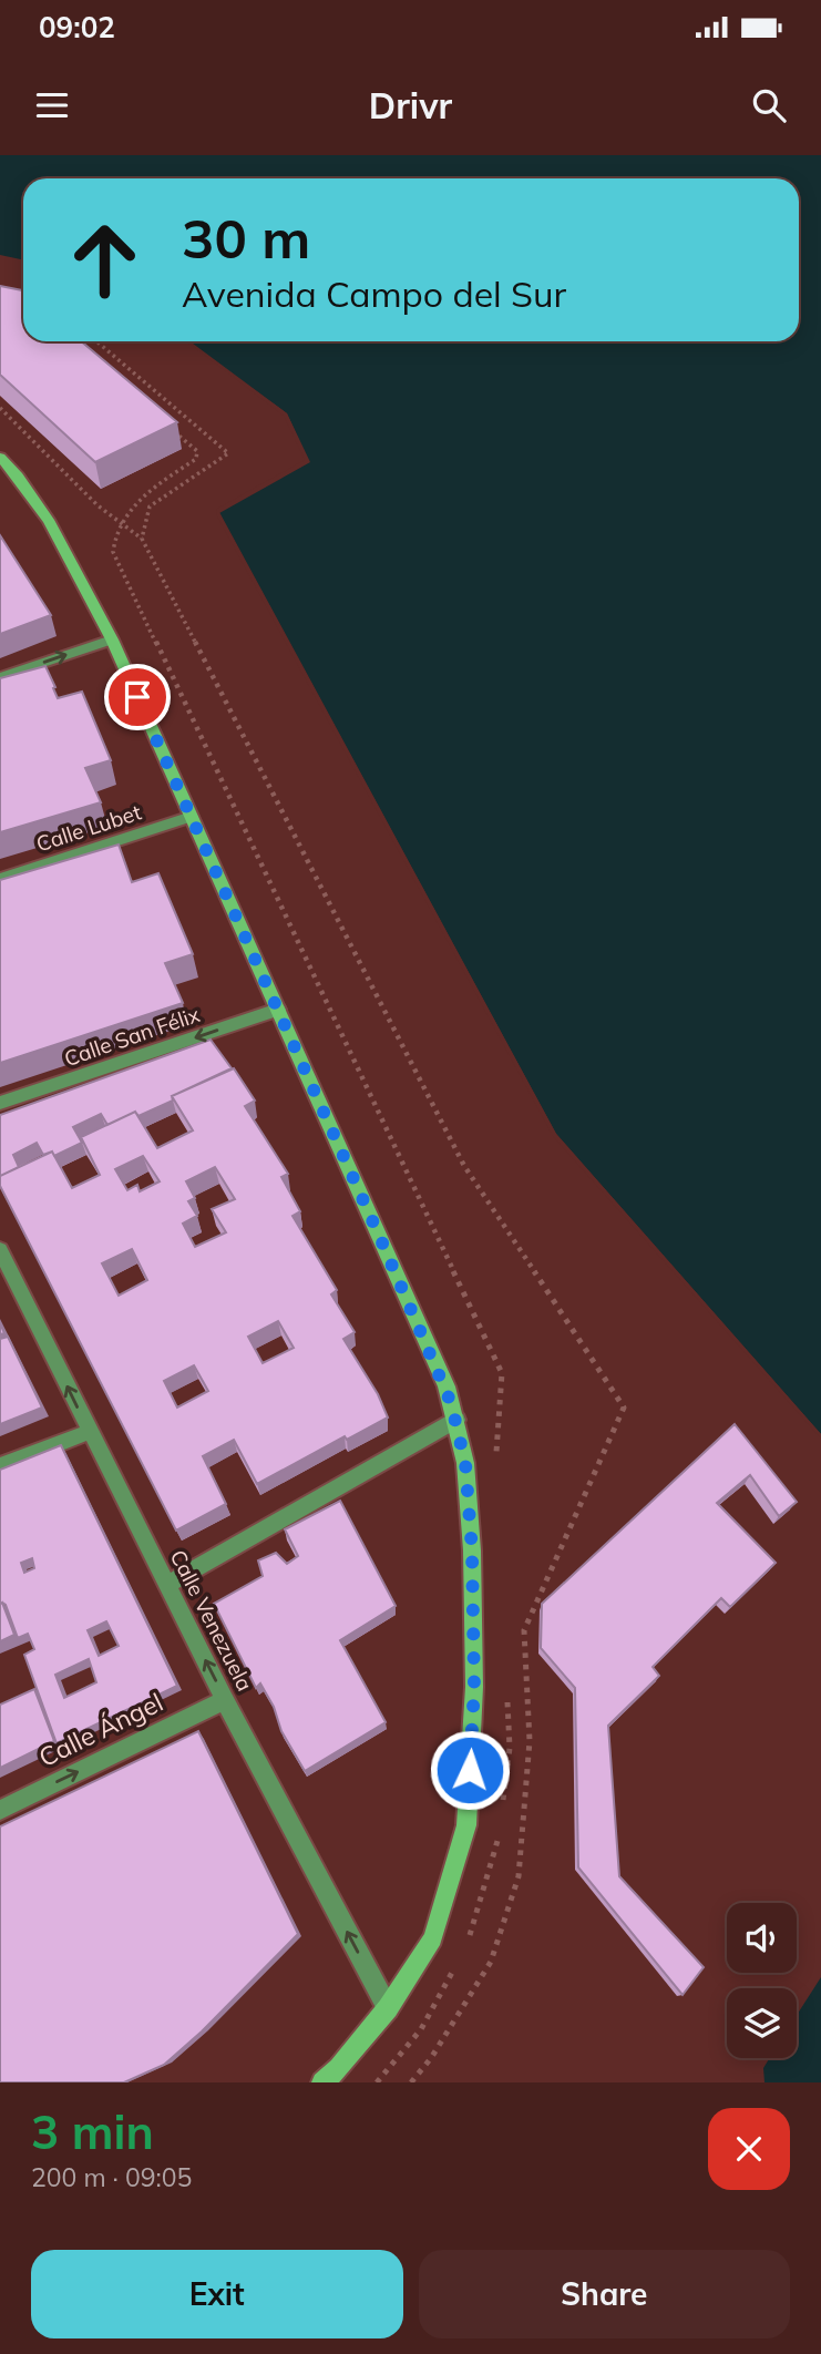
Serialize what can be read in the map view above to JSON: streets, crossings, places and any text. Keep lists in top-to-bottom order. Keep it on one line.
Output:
{"streets":{"street":["Calle Lubet","Calle San Félix","Calle Venezuela","Calle Ángel"]},"crossings":[["Calle Venezuela","Calle Ángel"]],"one_way":["Calle San Félix","Calle Venezuela","Calle Ángel"],"page":{"status":"09:02","header":"Drivr","turn":["30 m","Avenida Campo del Sur"],"heading":["3 min","200 m · 09:05"],"buttons":["Exit","Share"]}}
